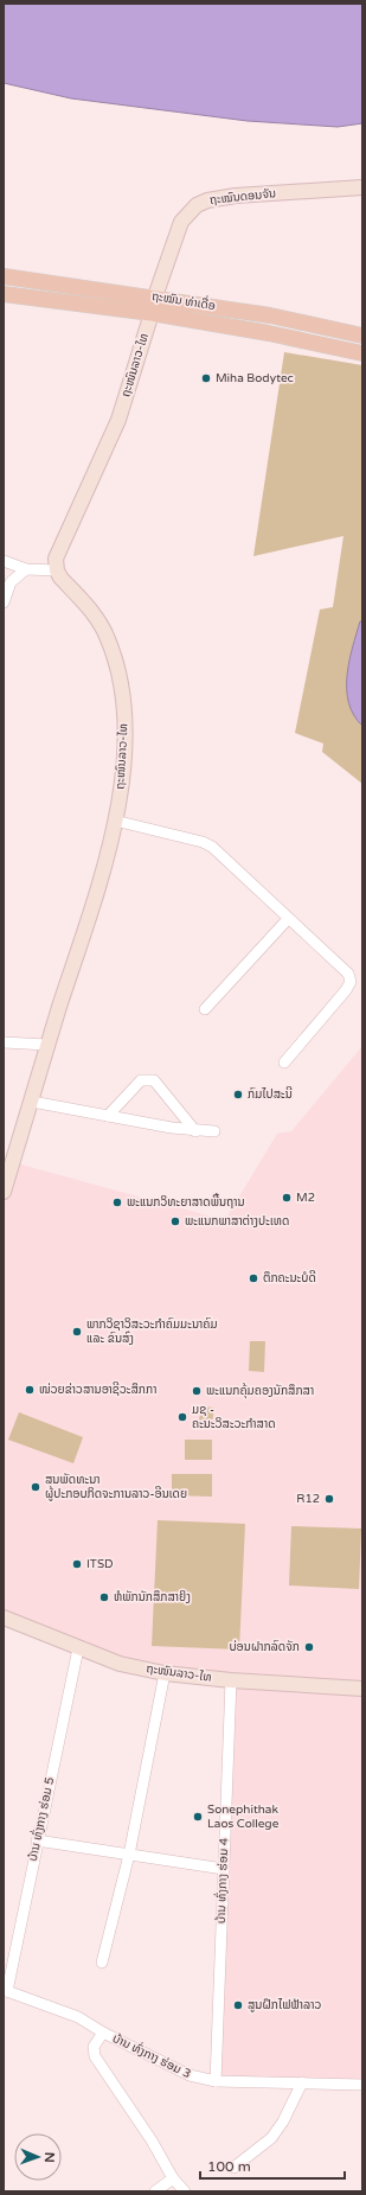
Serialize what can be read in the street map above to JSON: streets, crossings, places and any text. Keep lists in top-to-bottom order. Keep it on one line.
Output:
{"streets":{"main road":["ຖະໝົນ ທ່າເດື່ອ"],"street":["ຖະໝົນດອນຈັນ","ຖະໜົນລາວ-ໄທ","ບ້ານ ທົ່ງກາງ ຮ່ອມ 5","ບ້ານ ທົ່ງກາງ ຮ່ອມ 4","ບ້ານ ທົ່ງກາງ ຮ່ອມ 3"]},"crossings":[["ຖະໝົນດອນຈັນ","ຖະໝົນ ທ່າເດື່ອ"],["ຖະໝົນ ທ່າເດື່ອ","ຖະໜົນລາວ-ໄທ"],["ຖະໜົນລາວ-ໄທ","ບ້ານ ທົ່ງກາງ ຮ່ອມ 5"],["ຖະໜົນລາວ-ໄທ","ບ້ານ ທົ່ງກາງ ຮ່ອມ 4"],["ບ້ານ ທົ່ງກາງ ຮ່ອມ 5","ບ້ານ ທົ່ງກາງ ຮ່ອມ 3"],["ບ້ານ ທົ່ງກາງ ຮ່ອມ 4","ບ້ານ ທົ່ງກາງ ຮ່ອມ 3"]],"places":["Miha Bodytec","ກົມໄປສະນີ","M2","ພະແນກວິທະຍາສາດພື້ນຖານ","ພະແນກພາສາຕ່າງປະເທດ","ຕຶກຄະນະບໍດີ","ພາກວິຊາວິສະວະກຳຄົມມະນາຄົມ ແລະ ຂົນສົ່ງ","ໜ່ວຍຂ່າວສານອາຊີວະສຶກກາ","ພະແນກຄຸ້ມຄອງນັກສຶກສາ","ມຊ - ຄະນະວິສະວະກຳສາດ","ສູນພັດທະນາ ຜູ້ປະກອບກິດຈະການລາວ-ອີນເດຍ","R12","ITSD","ຫໍພັກນັກສຶກສາຍິງ","ບ່ອນຝາກລົດຈັກ","Sonephithak Laos College","ສູນຝຶກໄຟຟ້າລາວ"],"scale_bar":"100 m","north":"right"}
